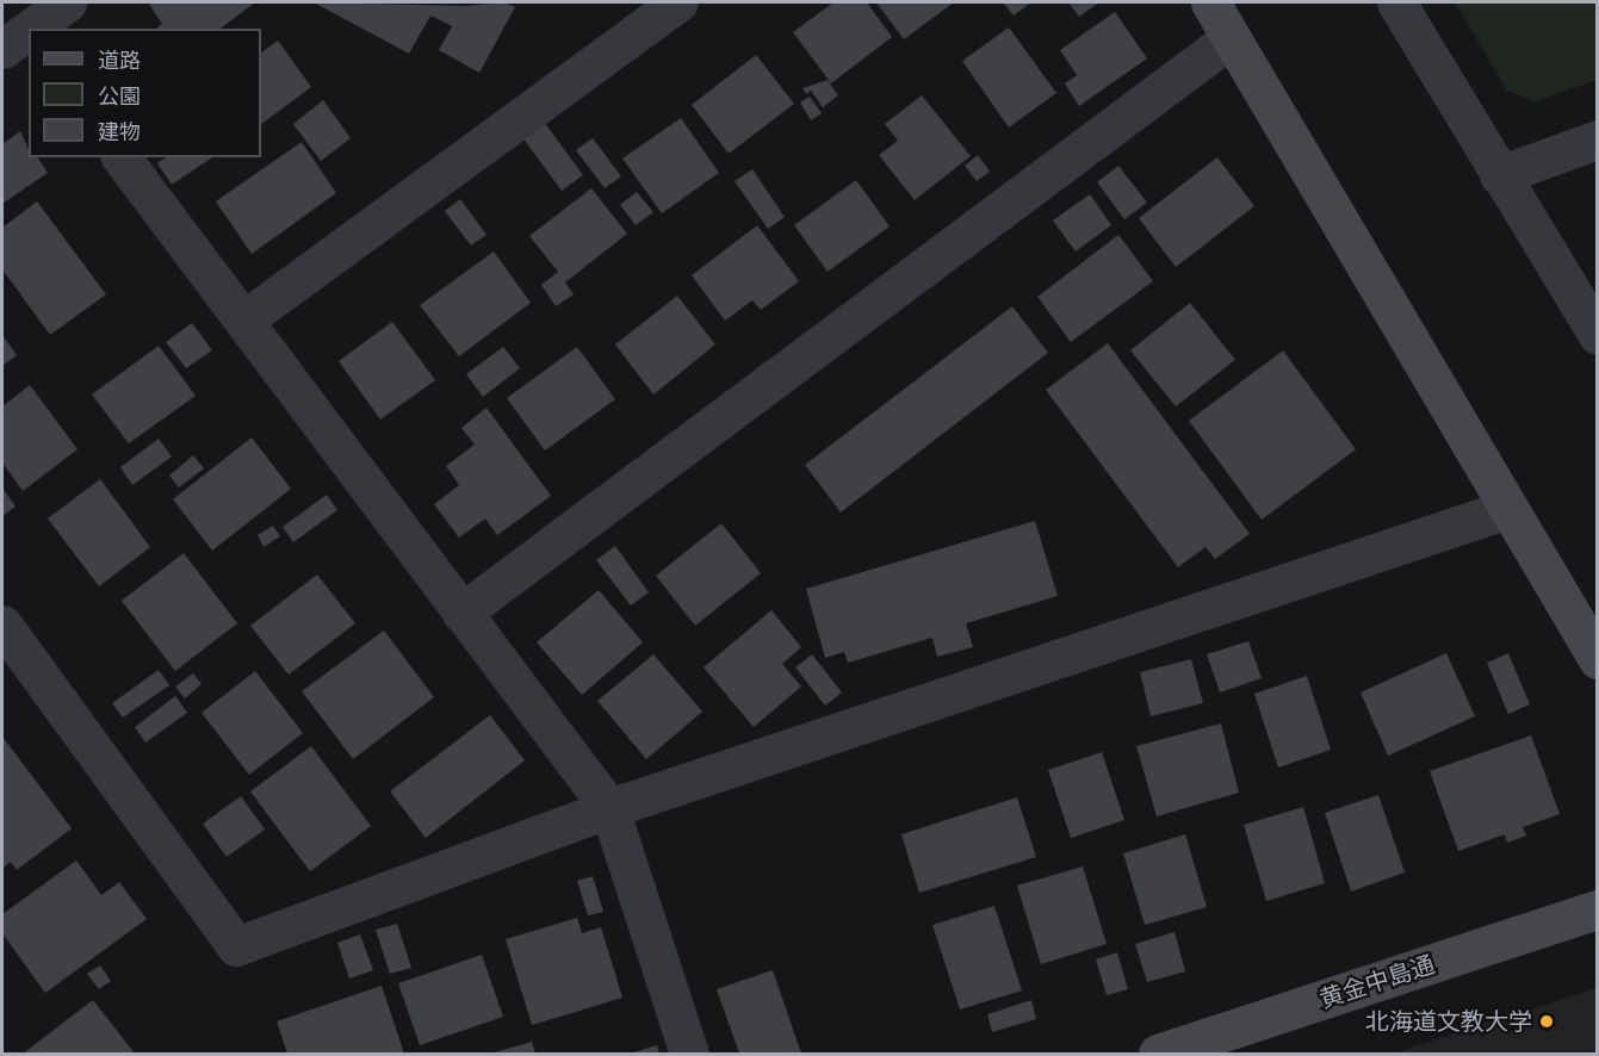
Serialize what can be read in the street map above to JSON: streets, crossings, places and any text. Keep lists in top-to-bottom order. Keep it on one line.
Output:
{"streets":{"street":["黄金中島通"]},"places":["北海道文教大学"],"legend":["道路","公園","建物"]}
